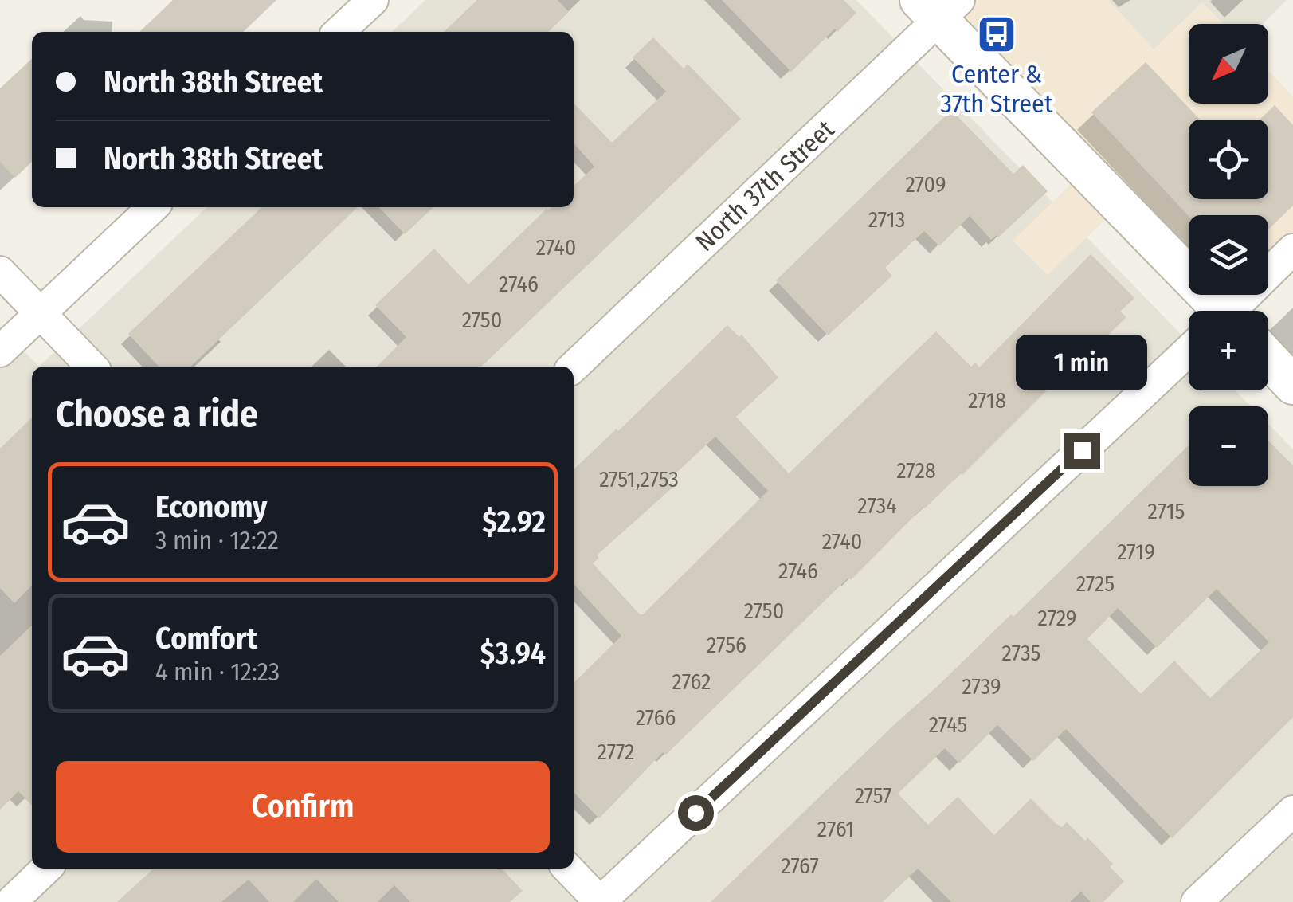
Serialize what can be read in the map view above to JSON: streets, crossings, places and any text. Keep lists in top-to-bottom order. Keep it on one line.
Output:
{"streets":{"street":["North 37th Street"]},"places":{"bus stop":["Center & 37th Street"]},"house_numbers":["2709","2713","2740","2746","2750","2718","2728","2751,2753","2734","2715","2740","2719","2746","2725","2750","2729","2756","2735","2762","2739","2766","2745","2772","2757","2761","2767"],"north":"bottom left","page":{"map_buttons":["+","−"],"banner":["North 38th Street","North 38th Street"],"bubble":"1 min","heading":"Choose a ride","list":[{"name":"Economy","note":"3 min · 12:22","value":"$2.92"},{"name":"Comfort","note":"4 min · 12:23","value":"$3.94"}],"buttons":"Confirm"}}
